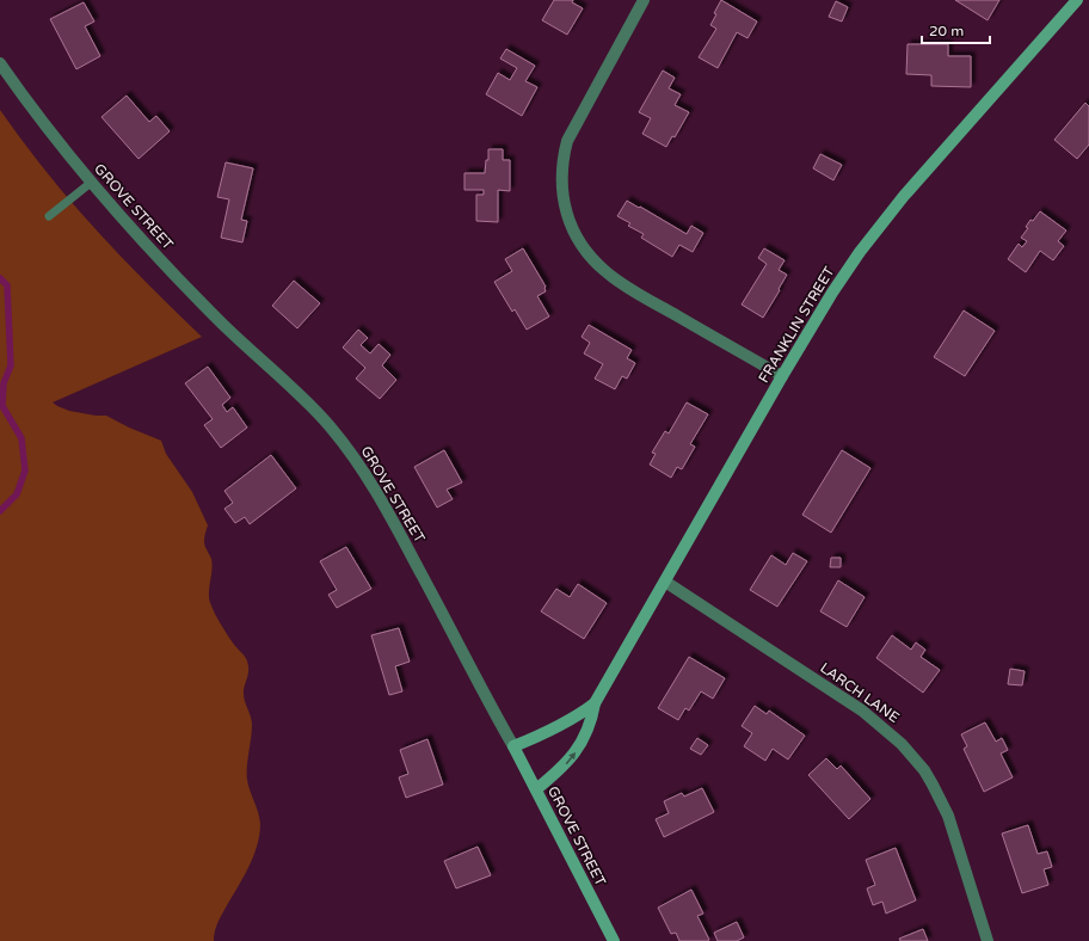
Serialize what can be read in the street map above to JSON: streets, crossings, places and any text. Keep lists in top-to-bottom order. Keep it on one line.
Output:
{"streets":{"main road":["GROVE STREET","FRANKLIN STREET"],"street":["LARCH LANE"]},"crossings":[["GROVE STREET","FRANKLIN STREET"],["FRANKLIN STREET","LARCH LANE"]],"scale_bar":"20 m"}
